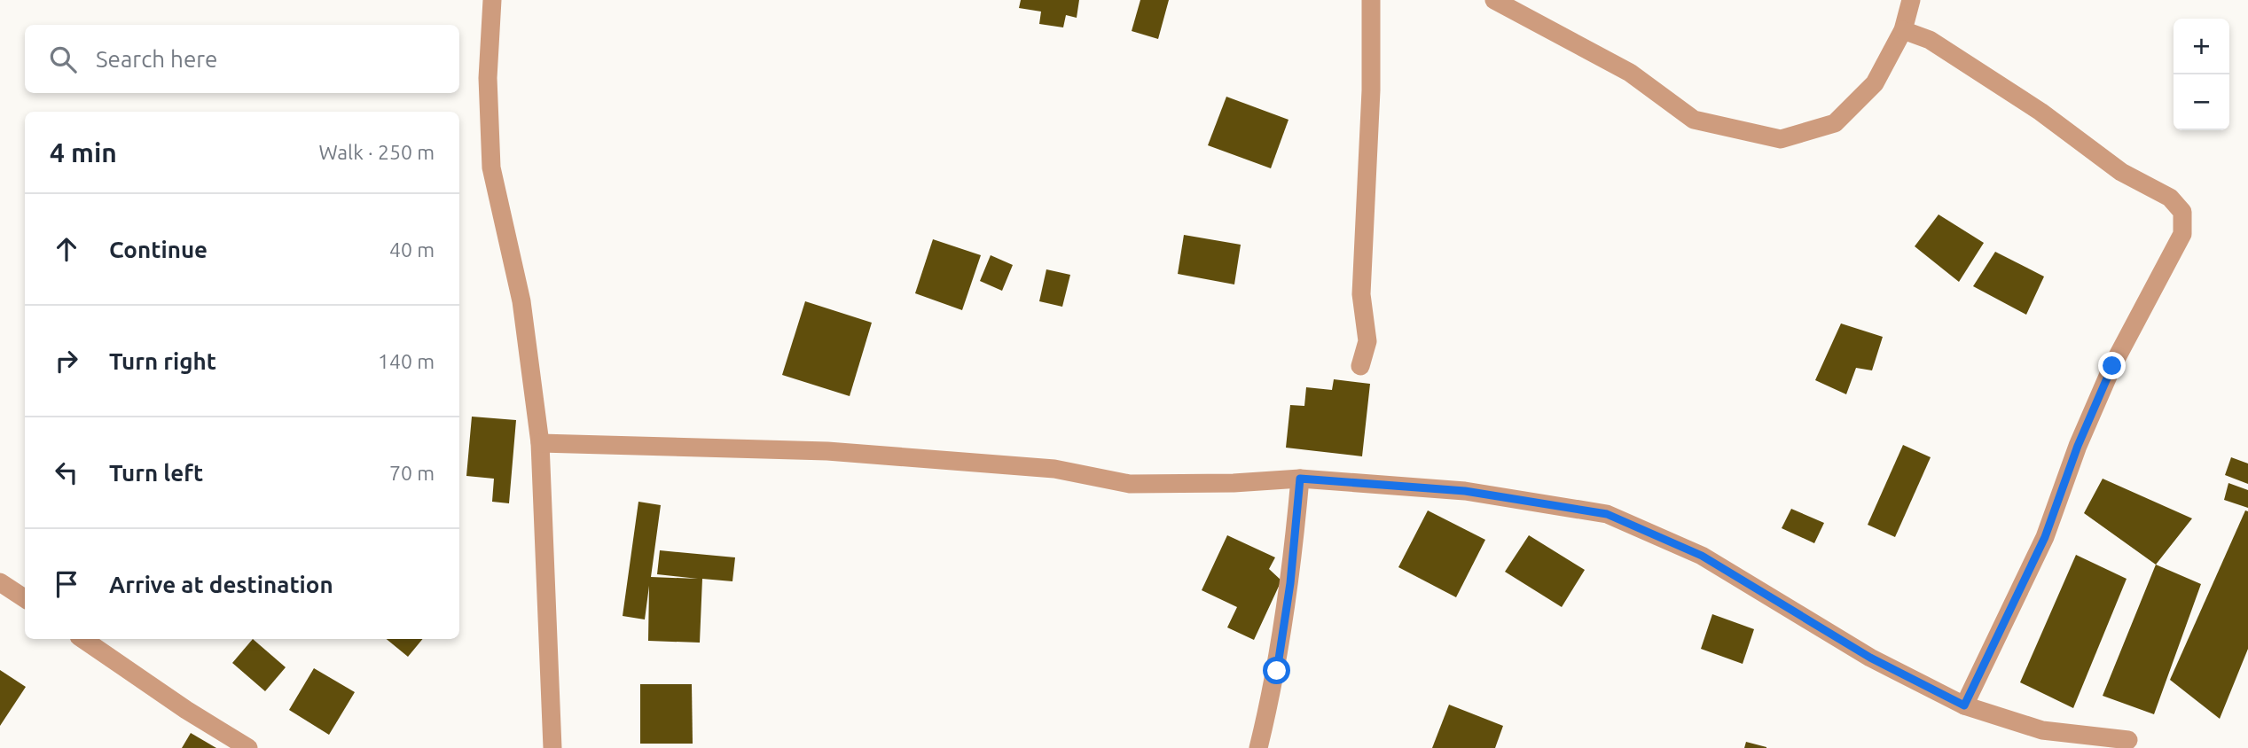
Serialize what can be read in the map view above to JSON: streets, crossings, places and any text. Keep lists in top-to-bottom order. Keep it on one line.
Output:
{"page":{"map_buttons":["+","−"],"search":"Search here","heading":["4 min","Walk · 250 m"],"list":[["Continue","40 m"],["Turn right","140 m"],["Turn left","70 m"],"Arrive at destination"]}}
